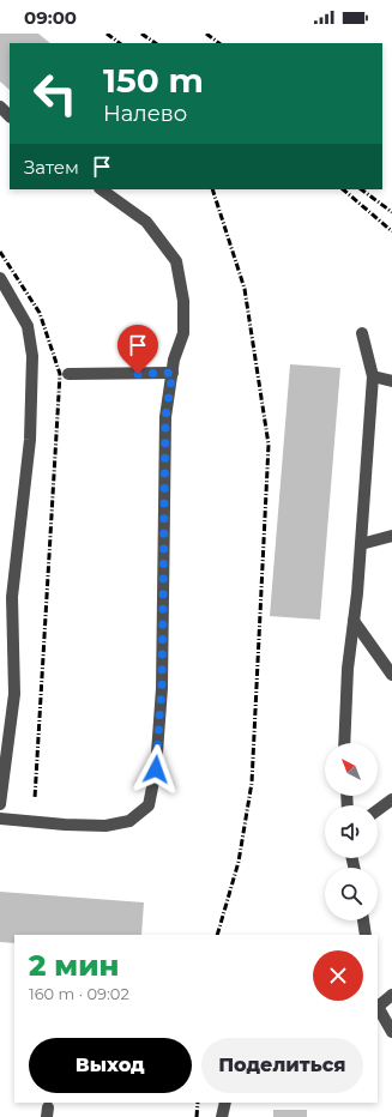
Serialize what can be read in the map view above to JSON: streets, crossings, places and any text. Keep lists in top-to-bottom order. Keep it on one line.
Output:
{"north":"top left","page":{"status":"09:00","turn":["150 m","Налево"],"then":"Затем","heading":["2 мин","160 m · 09:02"],"buttons":["Выход","Поделиться"]}}
